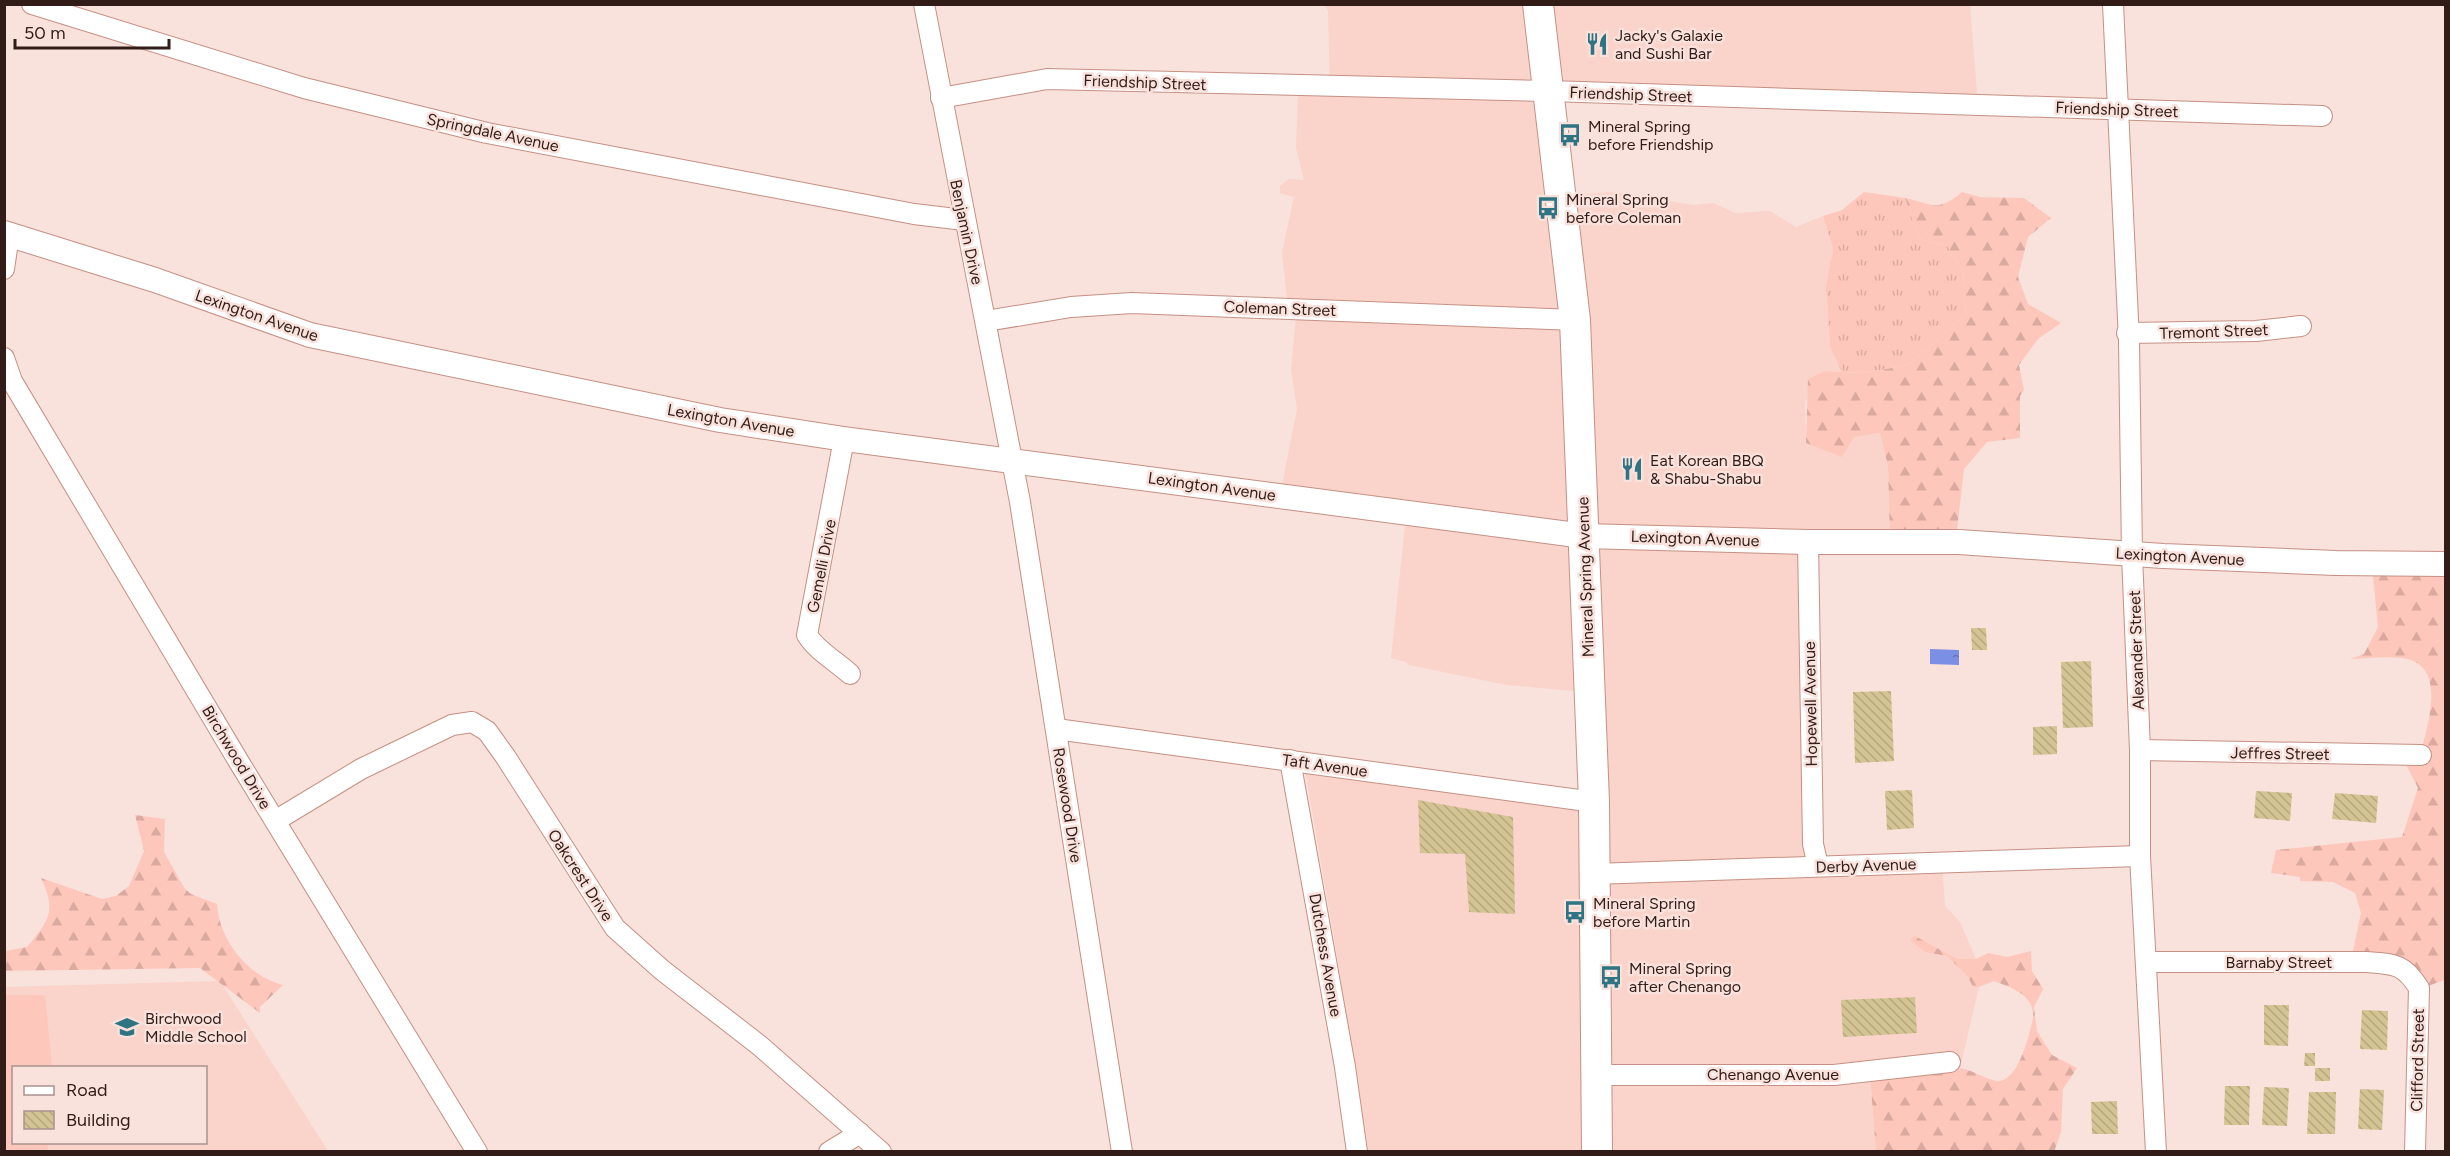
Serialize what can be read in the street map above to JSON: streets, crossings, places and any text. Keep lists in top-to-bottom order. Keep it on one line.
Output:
{"streets":{"main road":["Mineral Spring Avenue"],"street":["Friendship Street","Springdale Avenue","Benjamin Drive","Coleman Street","Lexington Avenue","Tremont Street","Gemelli Drive","Alexander Street","Hopewell Avenue","Jeffres Street","Birchwood Drive","Taft Avenue","Rosewood Drive","Derby Avenue","Oakcrest Drive","Dutchess Avenue","Barnaby Street","Clifford Street","Chenango Avenue"]},"crossings":[["Friendship Street","Benjamin Drive"],["Friendship Street","Mineral Spring Avenue"],["Friendship Street","Alexander Street"],["Springdale Avenue","Benjamin Drive"],["Benjamin Drive","Coleman Street"],["Benjamin Drive","Lexington Avenue"],["Benjamin Drive","Rosewood Drive"],["Coleman Street","Mineral Spring Avenue"],["Lexington Avenue","Gemelli Drive"],["Lexington Avenue","Mineral Spring Avenue"],["Lexington Avenue","Alexander Street"],["Lexington Avenue","Hopewell Avenue"],["Lexington Avenue","Rosewood Drive"],["Tremont Street","Alexander Street"],["Mineral Spring Avenue","Taft Avenue"],["Mineral Spring Avenue","Derby Avenue"],["Mineral Spring Avenue","Chenango Avenue"],["Alexander Street","Jeffres Street"],["Alexander Street","Derby Avenue"],["Alexander Street","Barnaby Street"],["Hopewell Avenue","Derby Avenue"],["Birchwood Drive","Oakcrest Drive"],["Taft Avenue","Rosewood Drive"],["Taft Avenue","Dutchess Avenue"],["Barnaby Street","Clifford Street"]],"places":{"restaurant":["Jacky's Galaxie and Sushi Bar","Eat Korean BBQ & Shabu-Shabu"],"bus stop":["Mineral Spring before Friendship","Mineral Spring before Coleman","Mineral Spring before Martin","Mineral Spring after Chenango"],"school or university":["Birchwood Middle School"]},"legend":["Road","Building"],"scale_bar":"50 m"}
